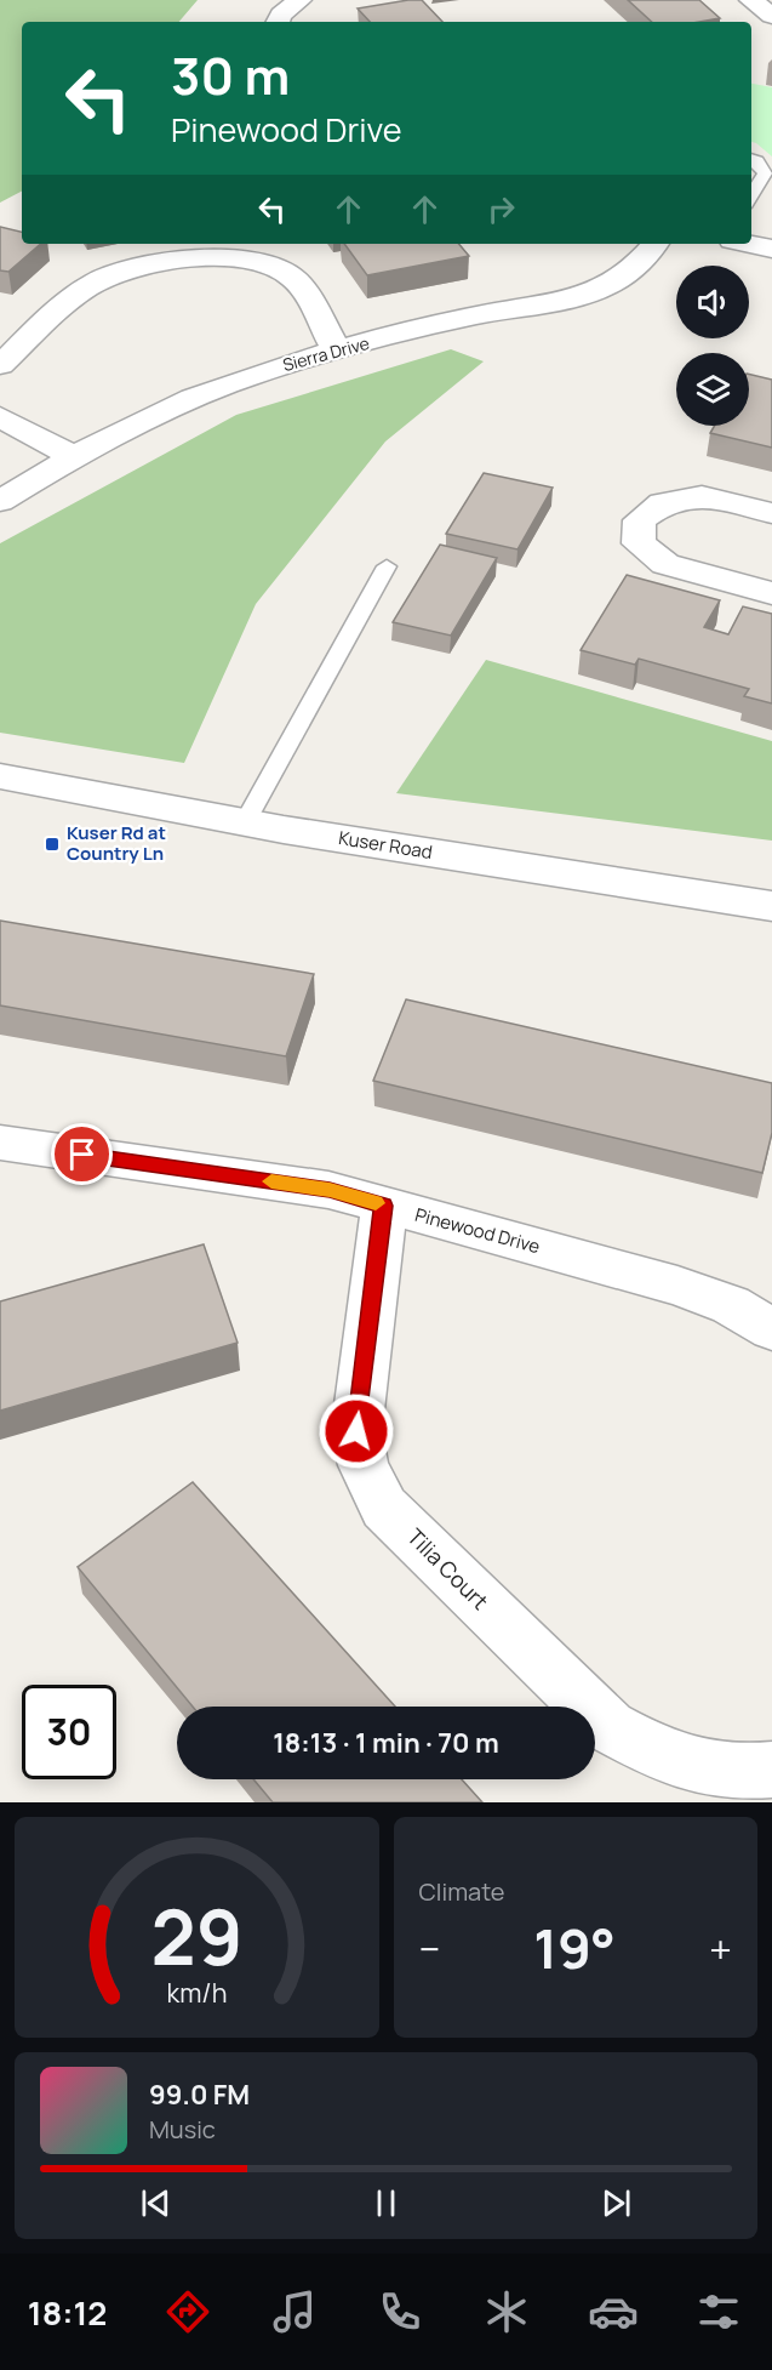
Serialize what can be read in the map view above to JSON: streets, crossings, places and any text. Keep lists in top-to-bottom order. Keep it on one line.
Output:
{"streets":{"street":["Sierra Drive","Kuser Road","Pinewood Drive","Tilia Court"]},"crossings":[["Pinewood Drive","Tilia Court"]],"places":{"transit":["Kuser Rd at Country Ln"]},"page":{"turn":["30 m","Pinewood Drive"],"limit":"30","trip":"18:13 · 1 min · 70 m","tile":"Climate","heat":["−","19°","+"],"song":["99.0 FM","Music"],"tabs":"18:12","gauge":["29","km/h"]}}
